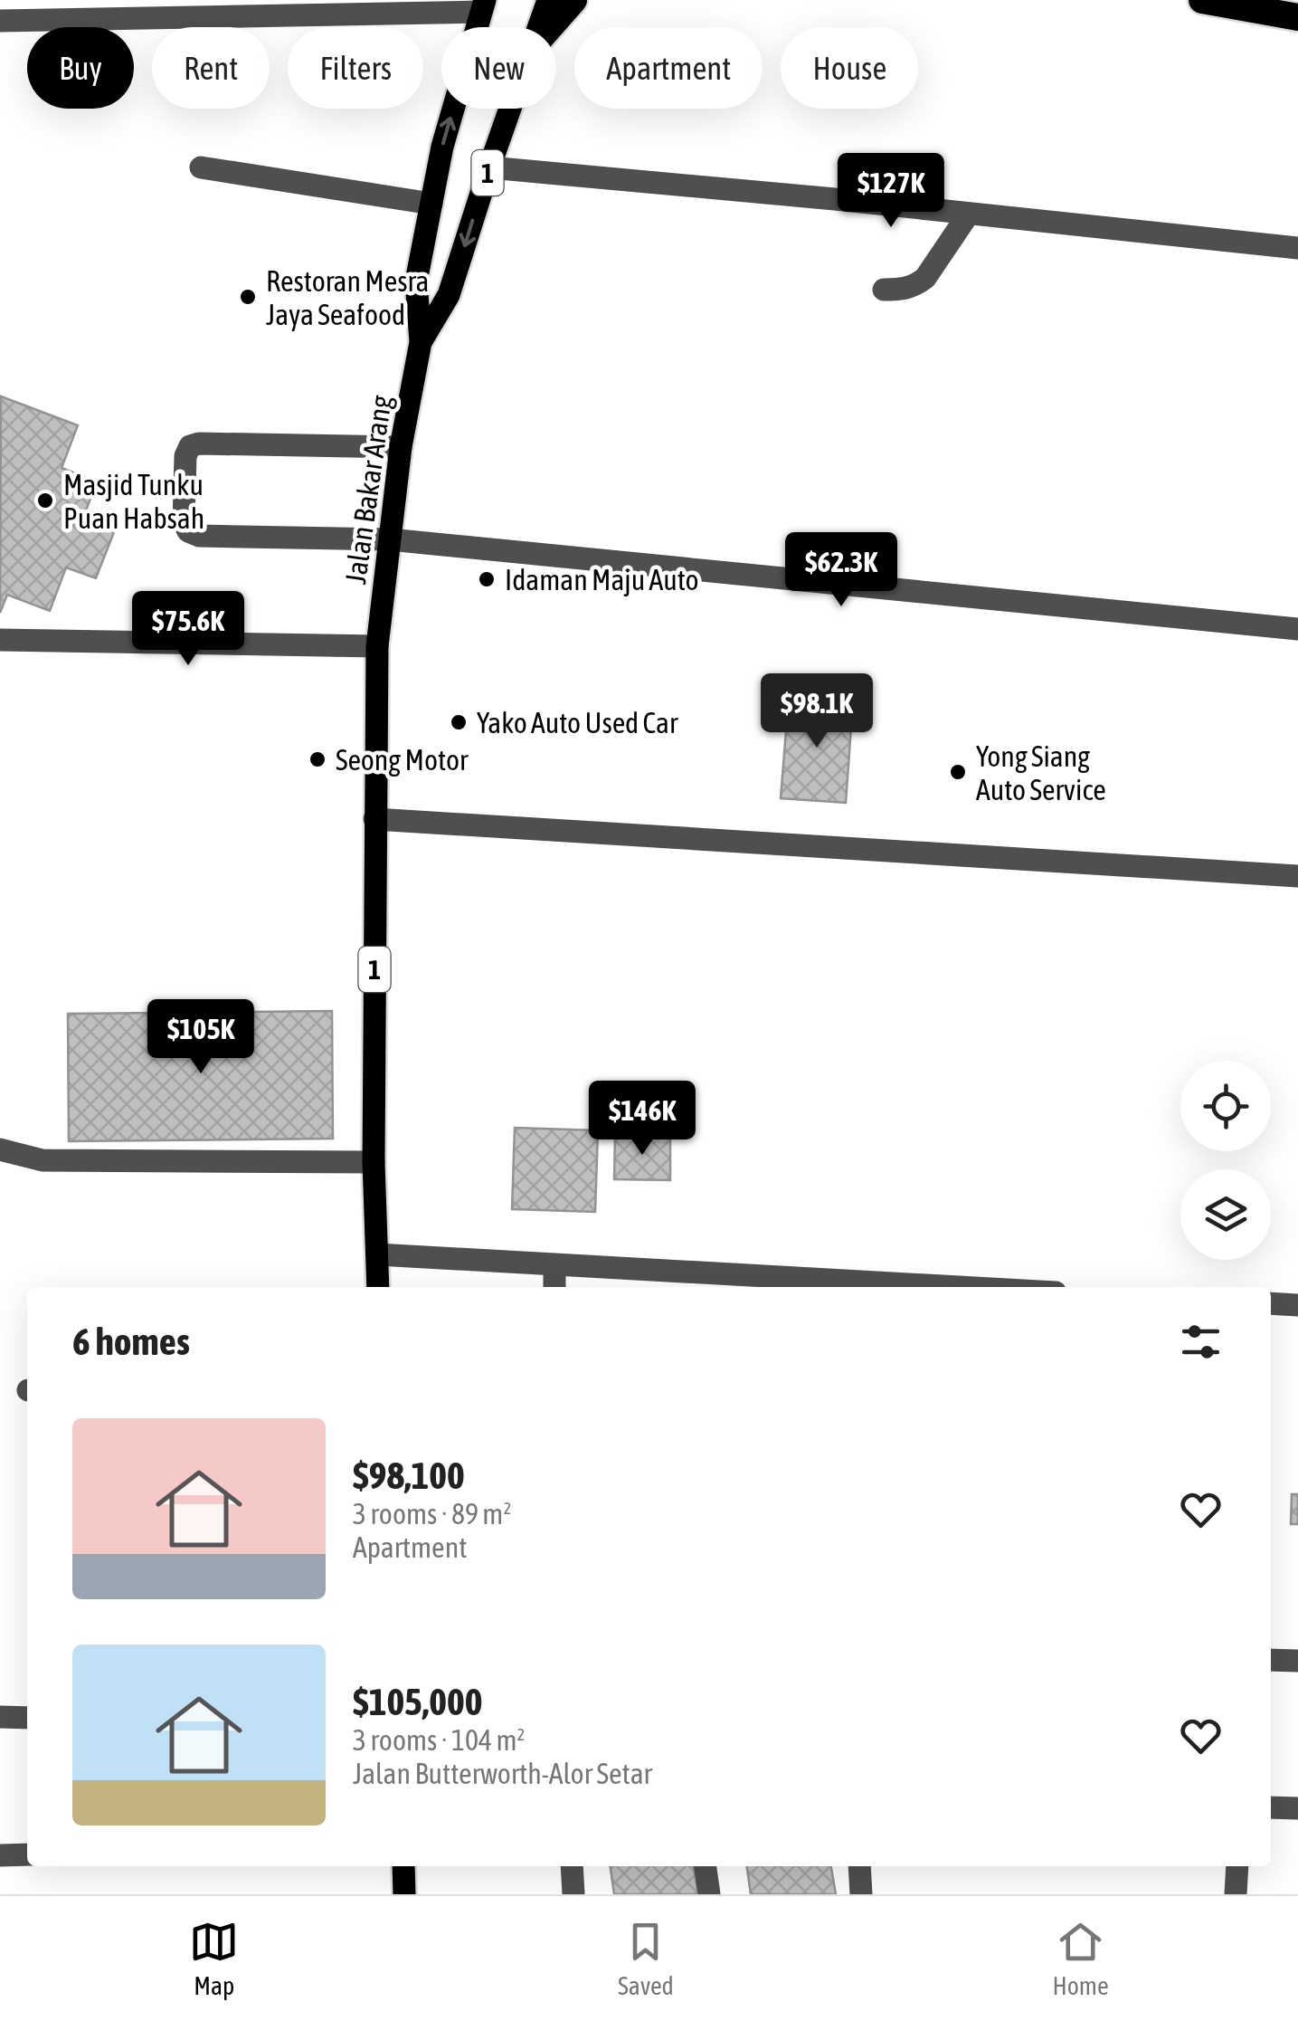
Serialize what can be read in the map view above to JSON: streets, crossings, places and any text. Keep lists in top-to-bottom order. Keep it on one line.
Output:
{"streets":{"main road":["1","Jalan Bakar Arang"]},"crossings":[["1","Jalan Bakar Arang"]],"places":["Restoran Mesra Jaya Seafood","Masjid Tunku Puan Habsah","Idaman Maju Auto","Yako Auto Used Car","Seong Motor","Yong Siang Auto Service"],"page":{"chip":["Buy","Rent","Filters","New","Apartment","House"],"price":["$127K","$62.3K","$75.6K","$98.1K","$105K","$146K"],"heading":"6 homes","list":[{"name":"$98,100","note":"3 rooms · 89 m² · Apartment"},{"name":"$105,000","note":"3 rooms · 104 m² · Jalan Butterworth-Alor Setar"}],"tabs":["Map","Saved","Home"]}}
